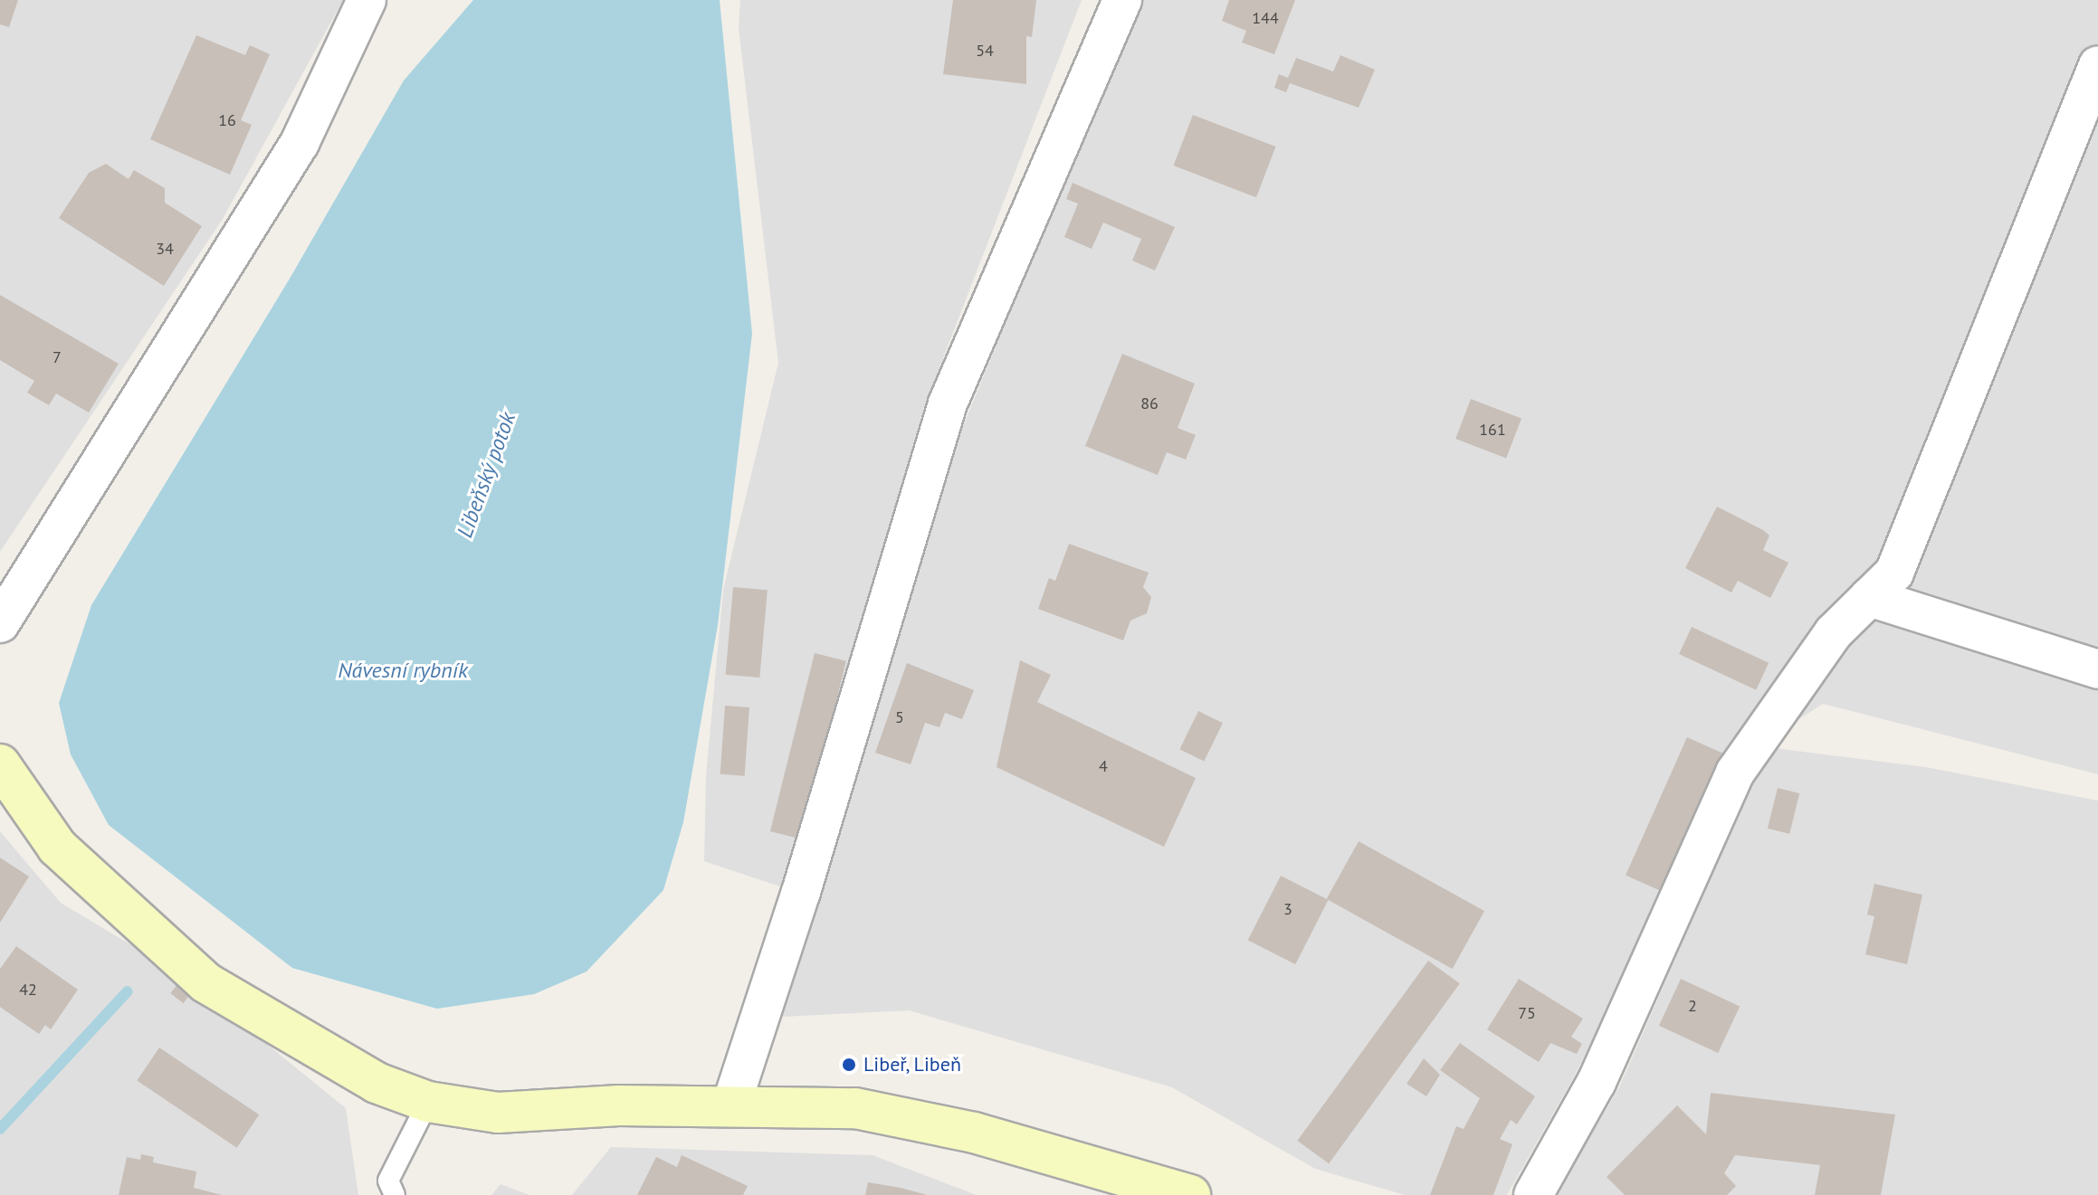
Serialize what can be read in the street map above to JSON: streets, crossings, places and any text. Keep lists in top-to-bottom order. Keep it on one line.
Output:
{"water":["Libeňský potok","Návesní rybník"],"places":["Libeř, Libeň"],"house_numbers":["144","54","16","34","7","86","161","5","4","3","42","2","75"]}
